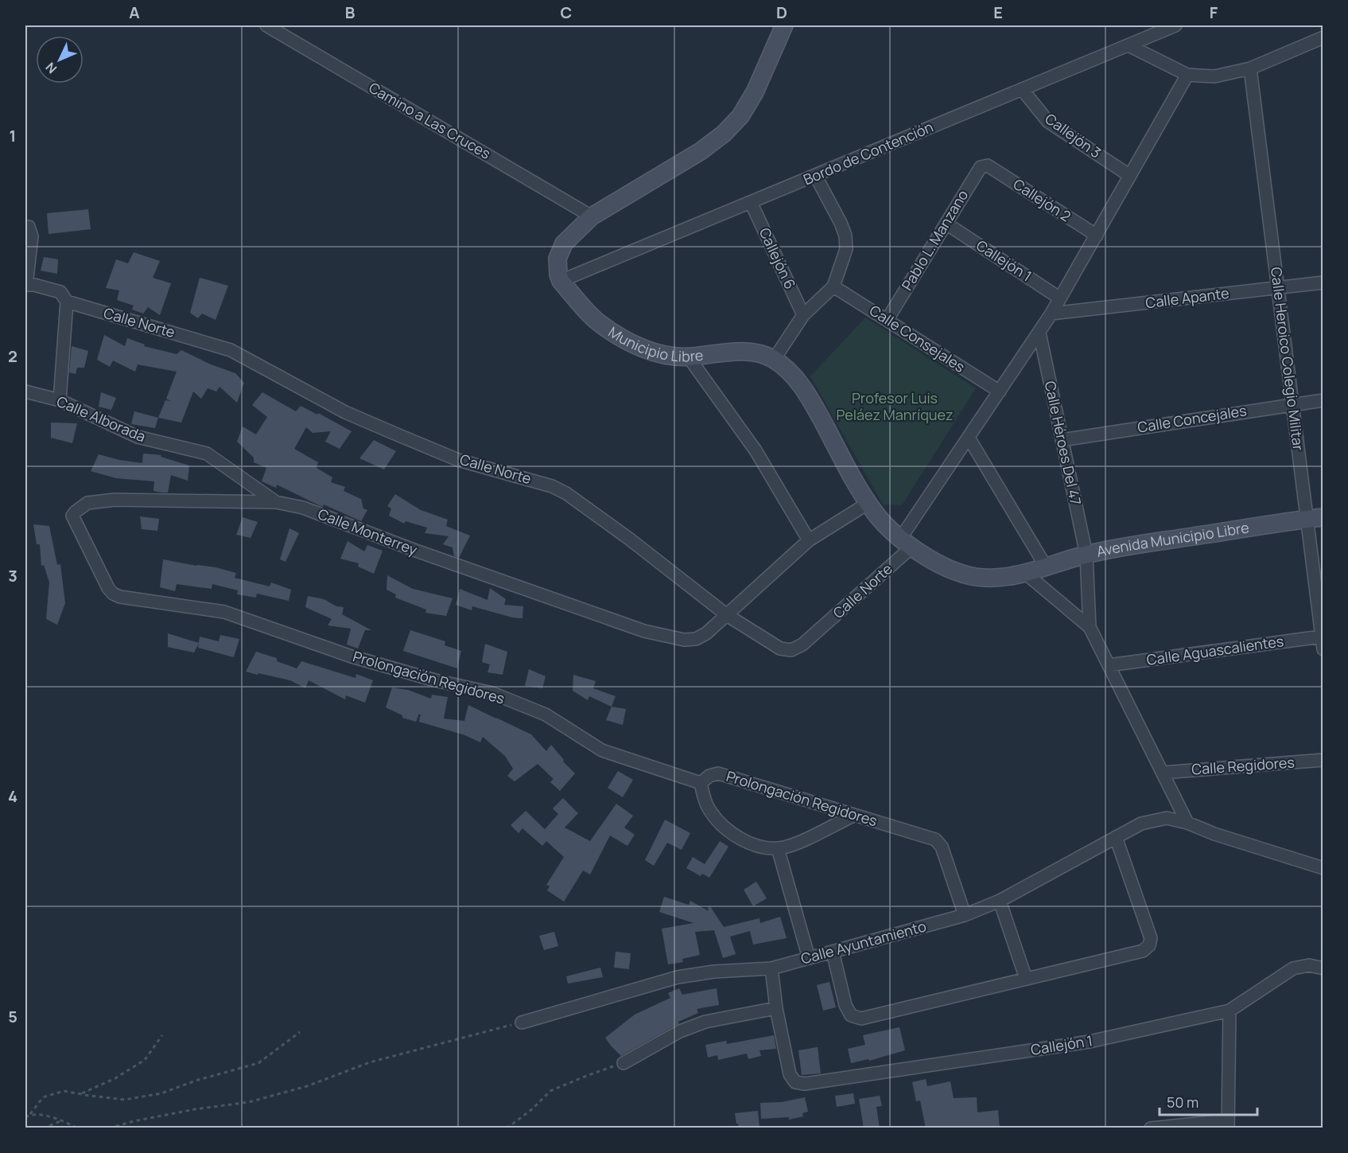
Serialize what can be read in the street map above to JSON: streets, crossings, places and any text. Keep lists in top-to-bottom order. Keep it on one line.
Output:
{"streets":{"street":["Camino a Las Cruces","Callejón 3","Bordo de Contención","Callejón 2","Pablo L. Manzano","Callejón 6","Callejón 1","Calle Apante","Calle Norte","Calle Consejales","Municipio Libre","Calle Heroico Colegio Militar","Calle Alborada","Calle Concejales","Calle Héroes Del 47","Calle Monterrey","Avenida Municipio Libre","Calle Aguascalientes","Prolongación Regidores","Calle Regidores","Calle Ayuntamiento"]},"crossings":[["Callejón 3","Bordo de Contención"],["Callejón 3","Calle Norte"],["Bordo de Contención","Callejón 6"],["Bordo de Contención","Municipio Libre"],["Callejón 2","Pablo L. Manzano"],["Callejón 2","Calle Norte"],["Pablo L. Manzano","Callejón 1"],["Pablo L. Manzano","Calle Consejales"],["Callejón 1","Calle Norte"],["Calle Apante","Calle Norte"],["Calle Apante","Calle Heroico Colegio Militar"],["Calle Norte","Calle Consejales"],["Calle Norte","Municipio Libre"],["Calle Norte","Calle Héroes Del 47"],["Calle Norte","Calle Monterrey"],["Municipio Libre","Calle Monterrey"],["Municipio Libre","Avenida Municipio Libre"],["Calle Heroico Colegio Militar","Calle Concejales"],["Calle Heroico Colegio Militar","Avenida Municipio Libre"],["Calle Heroico Colegio Militar","Calle Aguascalientes"],["Calle Alborada","Calle Monterrey"],["Calle Concejales","Calle Héroes Del 47"],["Calle Héroes Del 47","Avenida Municipio Libre"],["Calle Monterrey","Prolongación Regidores"],["Prolongación Regidores","Calle Ayuntamiento"]],"parks":["Profesor Luis Peláez Manríquez"],"scale_bar":"50 m","north":"bottom left","grid":{"columns":["A","B","C","D","E","F"],"rows":["1","2","3","4","5"]}}
